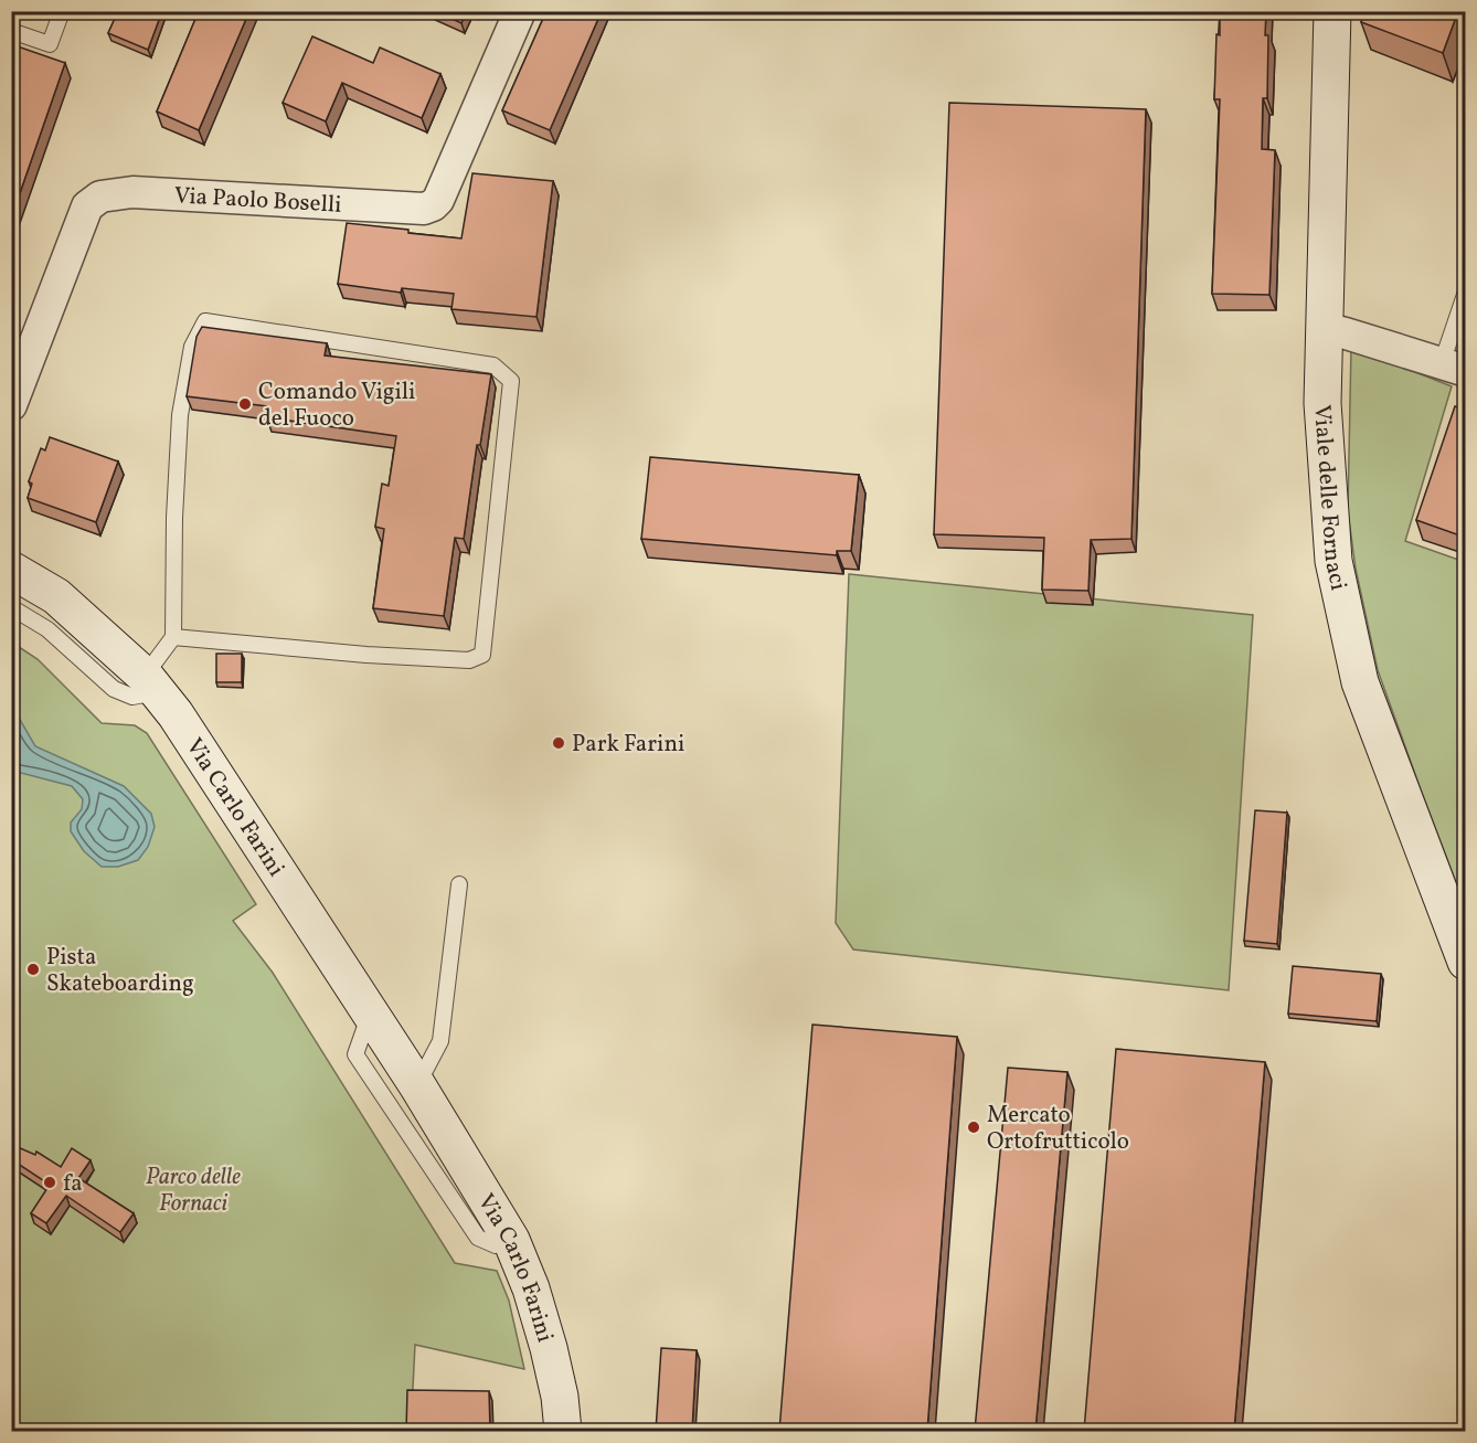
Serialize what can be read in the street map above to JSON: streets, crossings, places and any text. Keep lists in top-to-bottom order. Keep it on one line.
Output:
{"streets":{"street":["Via Paolo Boselli","Viale delle Fornaci","Via Carlo Farini"]},"parks":["Parco delle Fornaci"],"places":["Comando Vigili del Fuoco","Park Farini","Pista Skateboarding","Mercato Ortofrutticolo","fa"]}
